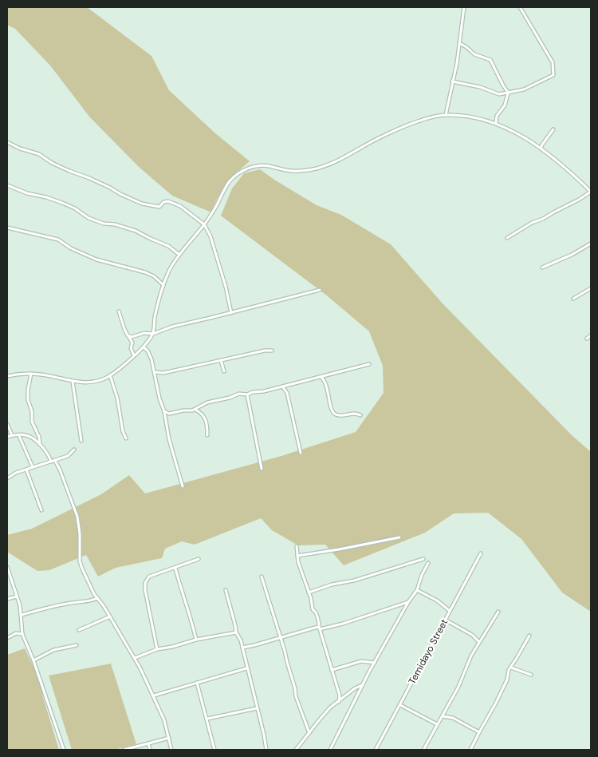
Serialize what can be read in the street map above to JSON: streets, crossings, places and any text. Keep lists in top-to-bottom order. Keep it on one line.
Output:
{"streets":{"street":["Temidayo Street"]}}
